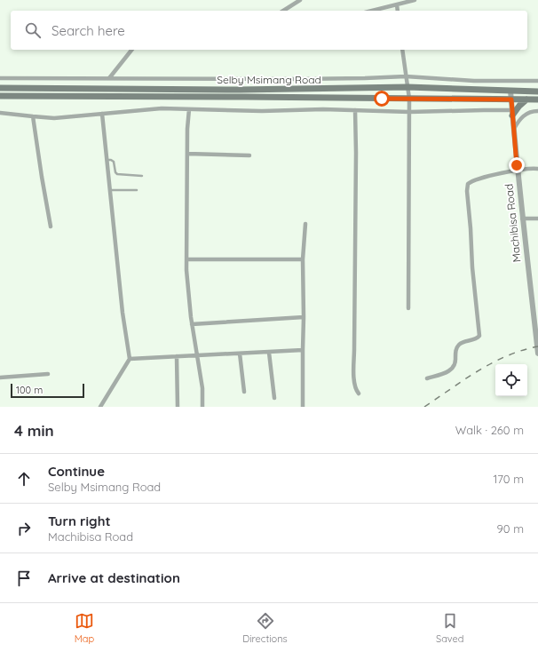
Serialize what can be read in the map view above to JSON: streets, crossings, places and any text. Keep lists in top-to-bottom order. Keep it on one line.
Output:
{"streets":{"main road":["Selby Msimang Road"],"street":["Machibisa Road"]},"crossings":[["Selby Msimang Road","Machibisa Road"]],"scale_bar":"100 m","page":{"search":"Search here","scale":"100 m","heading":["4 min","Walk · 260 m"],"list":[["Continue","Selby Msimang Road","170 m"],["Turn right","Machibisa Road","90 m"],"Arrive at destination"],"nav":["Map","Directions","Saved"]}}
